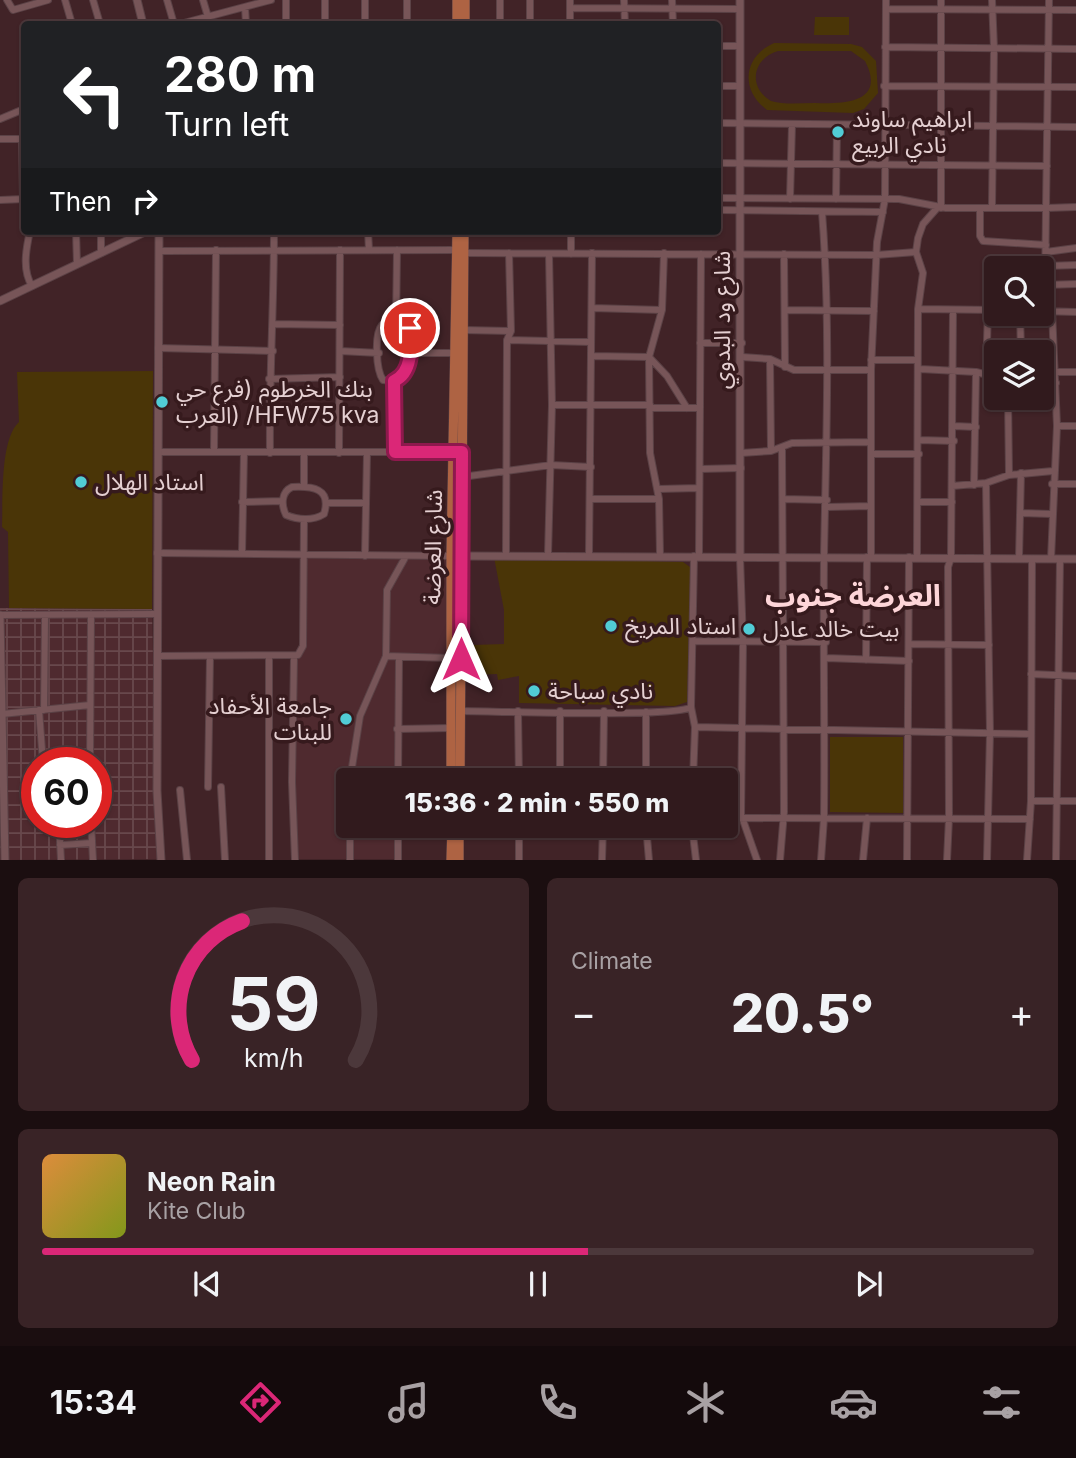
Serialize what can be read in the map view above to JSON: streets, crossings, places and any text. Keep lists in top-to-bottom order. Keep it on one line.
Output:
{"streets":{"main road":["شارع العرضة"],"street":["شارع ود البدوي"]},"districts":["العرضة جنوب"],"places":["ابراهيم ساوند نادي الربيع","بنك الخرطوم (فرع حي العرب) /HFW75 kva","استاد الهلال","استاد المريخ","بيت خالد عادل","نادي سباحة","جامعة الأحفاد للبنات"],"page":{"turn":["280 m","Turn left"],"then":"Then","limit":"60","trip":"15:36 · 2 min · 550 m","tile":"Climate","heat":["−","20.5°","+"],"song":["Neon Rain","Kite Club"],"tabs":"15:34","gauge":["59","km/h"]}}
